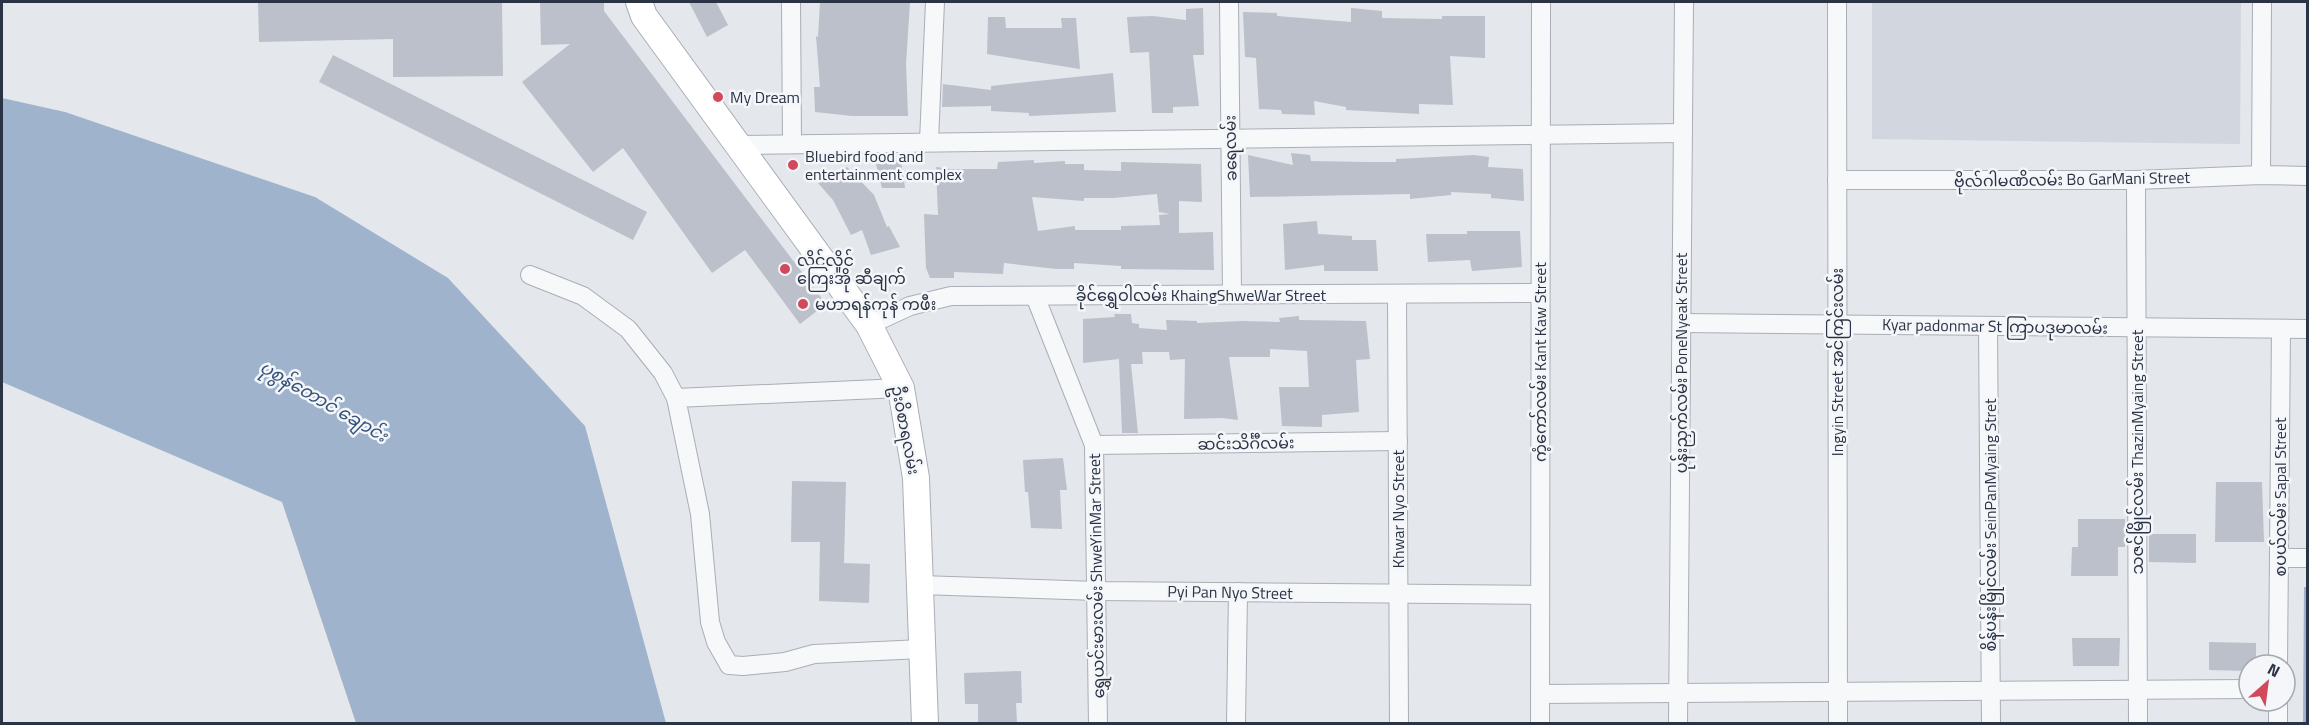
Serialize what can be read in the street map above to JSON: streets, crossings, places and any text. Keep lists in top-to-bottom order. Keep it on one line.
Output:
{"streets":{"main road":["ဦးဝိစာရလမ်း"],"street":["ခရေလမ်း","ဗိုလ်ဂါမဏိလမ်း Bo GarMani Street","ခိုင်ရွှေဝါလမ်း KhaingShweWar Street","Kyar padonmar St ကြာပဒုမာလမ်း","ကံ့ကော်လမ်း Kant Kaw Street","Ingyin Street အင်ကြင်းလမ်း","ပုန်းညှက်လမ်း PoneNyeak Street","ဆင်းသိင်္ဂီလမ်း","သဇင်မြိုင်လမ်း ThazinMyaing Street","စပယ်လမ်း Sapal Street","Khwar Nyo Street","စိန်ပန်းမြိုင်လမ်း SeinPanMyaing Stret","ရွှေယင်းမားလမ်း ShweYinMar Street","Pyi Pan Nyo Street"]},"crossings":[["ခရေလမ်း","ခိုင်ရွှေဝါလမ်း KhaingShweWar Street"],["ဗိုလ်ဂါမဏိလမ်း Bo GarMani Street","Ingyin Street အင်ကြင်းလမ်း"],["ဗိုလ်ဂါမဏိလမ်း Bo GarMani Street","သဇင်မြိုင်လမ်း ThazinMyaing Street"],["ခိုင်ရွှေဝါလမ်း KhaingShweWar Street","ကံ့ကော်လမ်း Kant Kaw Street"],["ခိုင်ရွှေဝါလမ်း KhaingShweWar Street","ဦးဝိစာရလမ်း"],["ခိုင်ရွှေဝါလမ်း KhaingShweWar Street","Khwar Nyo Street"],["ခိုင်ရွှေဝါလမ်း KhaingShweWar Street","ရွှေယင်းမားလမ်း ShweYinMar Street"],["Kyar padonmar St ကြာပဒုမာလမ်း","Ingyin Street အင်ကြင်းလမ်း"],["Kyar padonmar St ကြာပဒုမာလမ်း","ပုန်းညှက်လမ်း PoneNyeak Street"],["Kyar padonmar St ကြာပဒုမာလမ်း","သဇင်မြိုင်လမ်း ThazinMyaing Street"],["Kyar padonmar St ကြာပဒုမာလမ်း","စပယ်လမ်း Sapal Street"],["Kyar padonmar St ကြာပဒုမာလမ်း","စိန်ပန်းမြိုင်လမ်း SeinPanMyaing Stret"],["ကံ့ကော်လမ်း Kant Kaw Street","Pyi Pan Nyo Street"],["ဦးဝိစာရလမ်း","Pyi Pan Nyo Street"],["ဆင်းသိင်္ဂီလမ်း","Khwar Nyo Street"],["ဆင်းသိင်္ဂီလမ်း","ရွှေယင်းမားလမ်း ShweYinMar Street"],["Khwar Nyo Street","Pyi Pan Nyo Street"],["ရွှေယင်းမားလမ်း ShweYinMar Street","Pyi Pan Nyo Street"]],"water":["ပုစွန်တောင် ချောင်း"],"places":["My Dream","Bluebird food and entertainment complex","လှိုင်လှိုင် ကြေးအို ဆီချက်","မဟာရန်ကုန် ကဖီး"],"north":"top right"}
